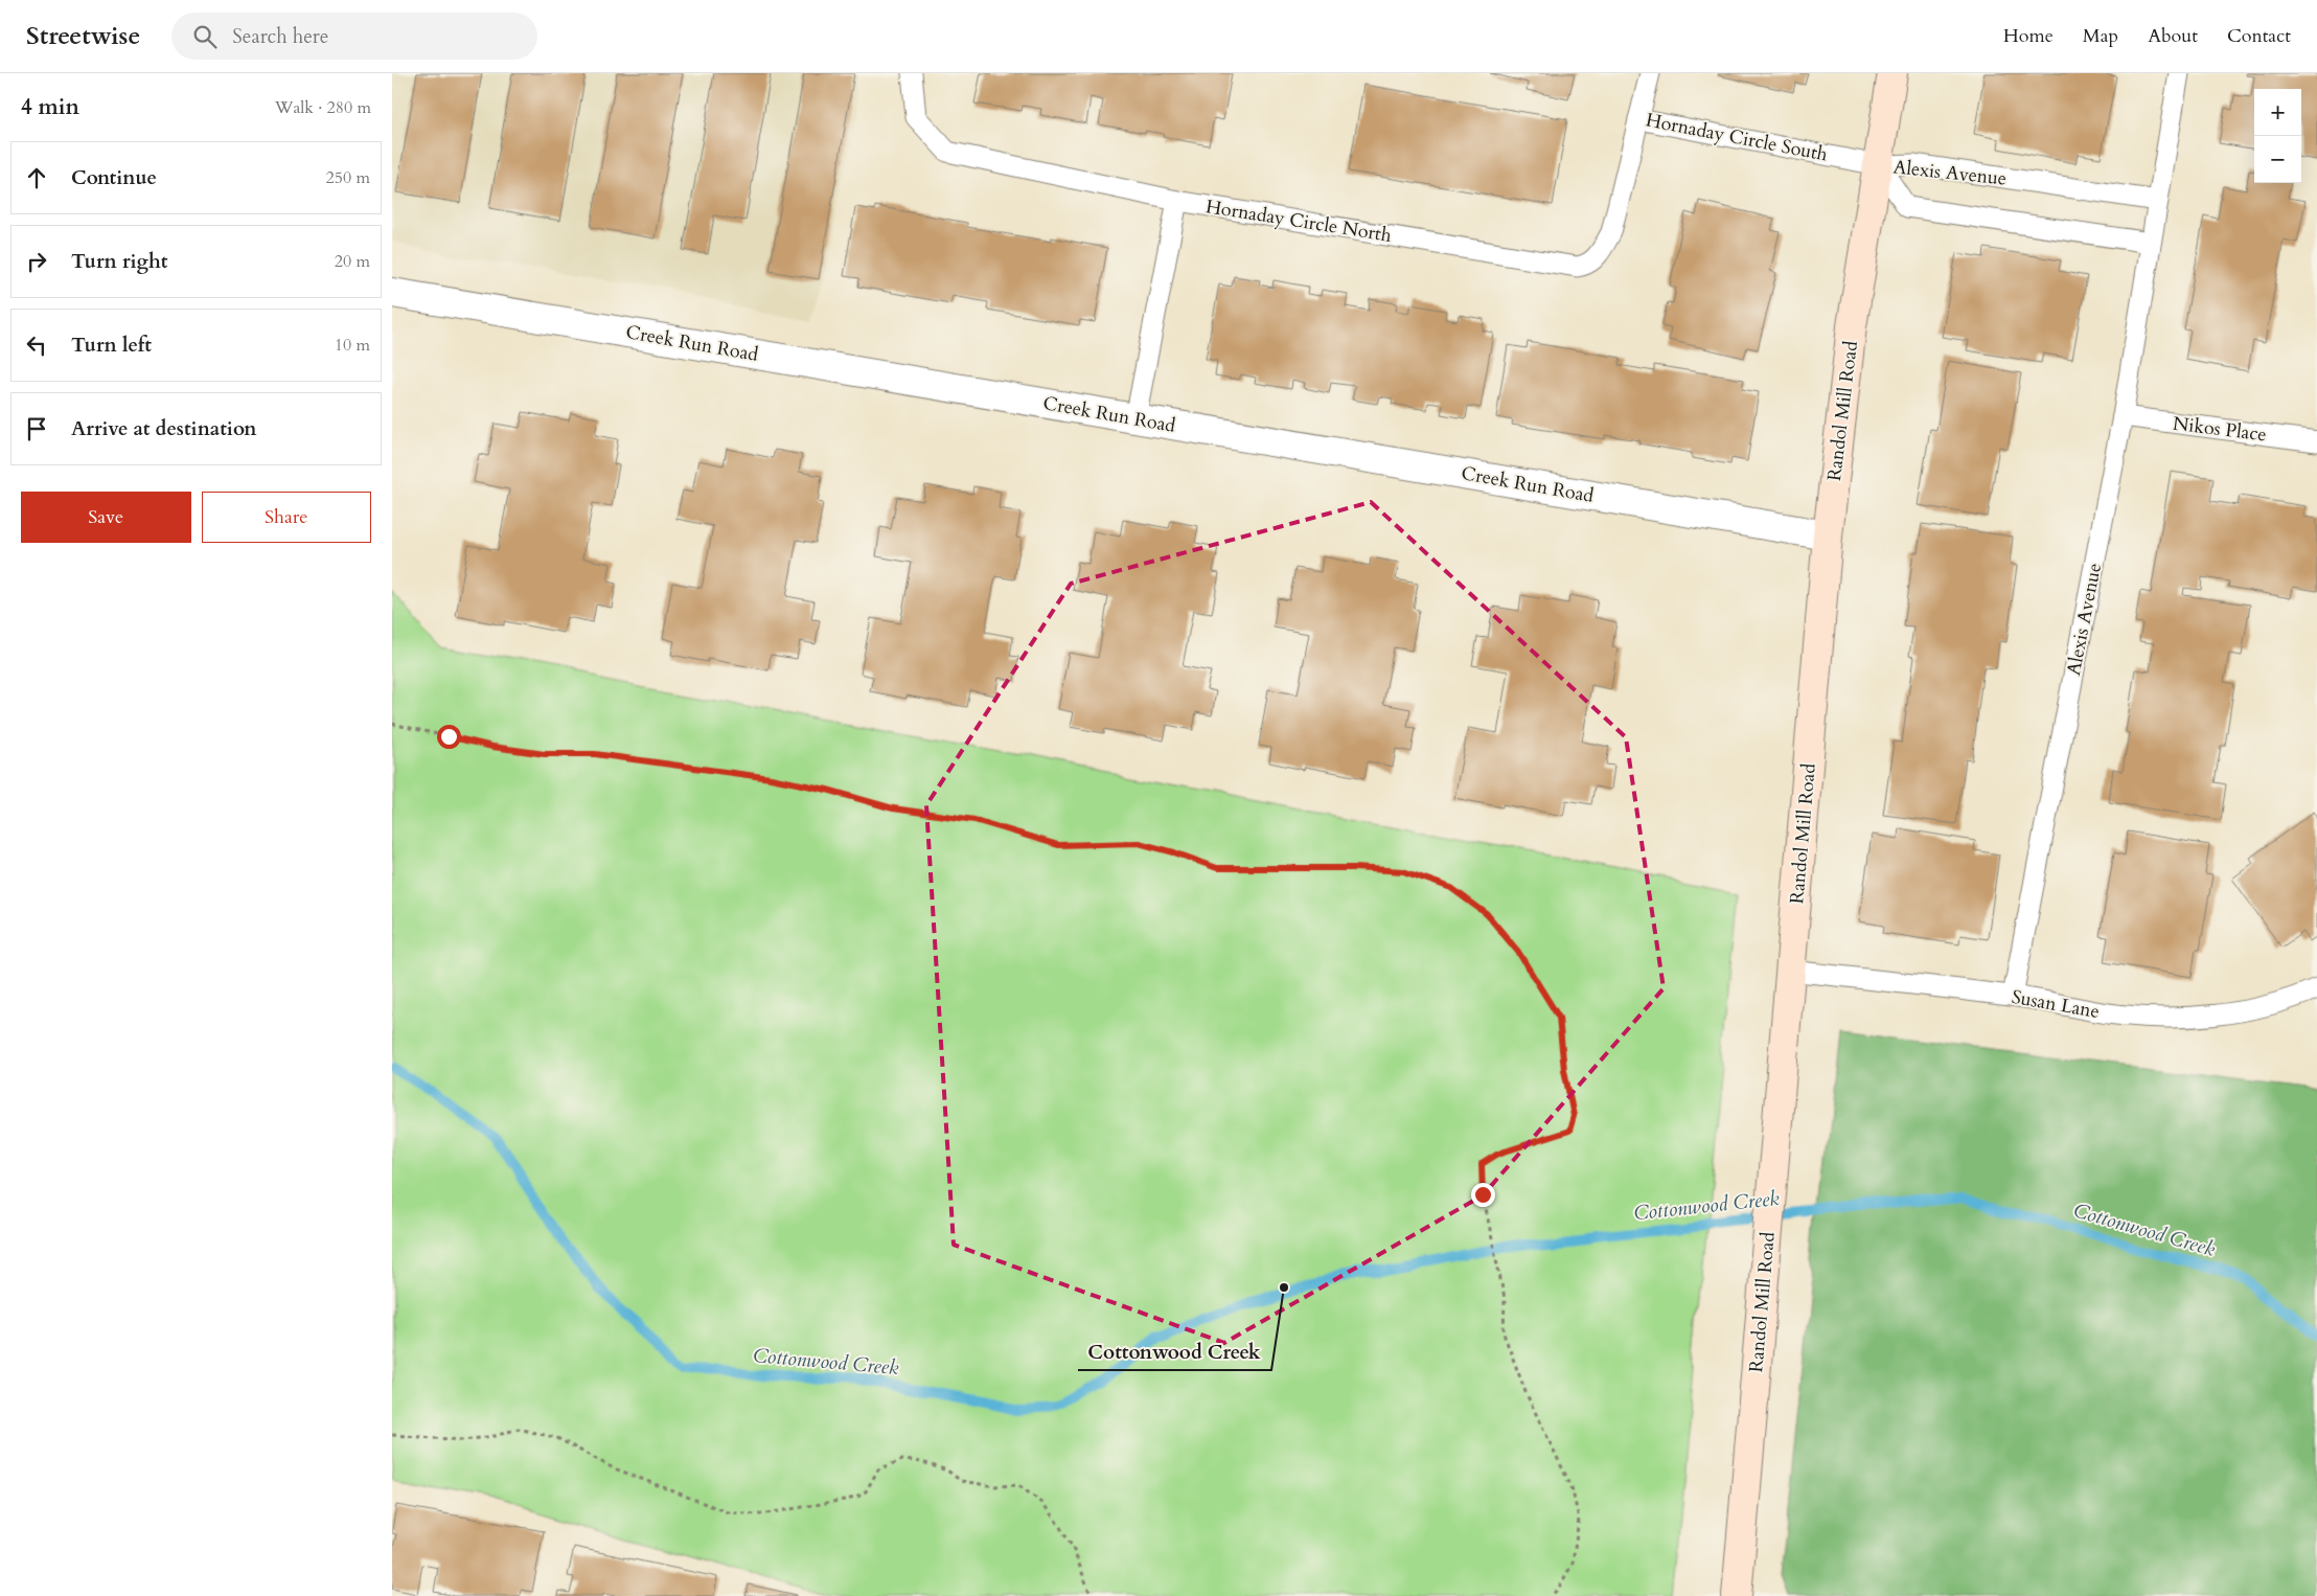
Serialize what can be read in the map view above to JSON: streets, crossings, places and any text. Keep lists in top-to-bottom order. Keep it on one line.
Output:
{"streets":{"street":["Creek Run Road","Randol Mill Road"],"lane":["Hornaday Circle South","Alexis Avenue","Hornaday Circle North","Nikos Place","Susan Lane"]},"crossings":[["Hornaday Circle South","Alexis Avenue"],["Hornaday Circle South","Hornaday Circle North"],["Hornaday Circle South","Randol Mill Road"],["Alexis Avenue","Randol Mill Road"],["Alexis Avenue","Nikos Place"],["Alexis Avenue","Susan Lane"],["Creek Run Road","Randol Mill Road"],["Randol Mill Road","Susan Lane"]],"water":["Cottonwood Creek"],"places":["Cottonwood Creek"],"page":{"header":"Streetwise","search":"Search here","nav":["Home","Map","About","Contact"],"heading":["4 min","Walk · 280 m"],"map_buttons":["+","−"],"list":[["Continue","250 m"],["Turn right","20 m"],["Turn left","10 m"],"Arrive at destination"],"buttons":["Save","Share"]}}
